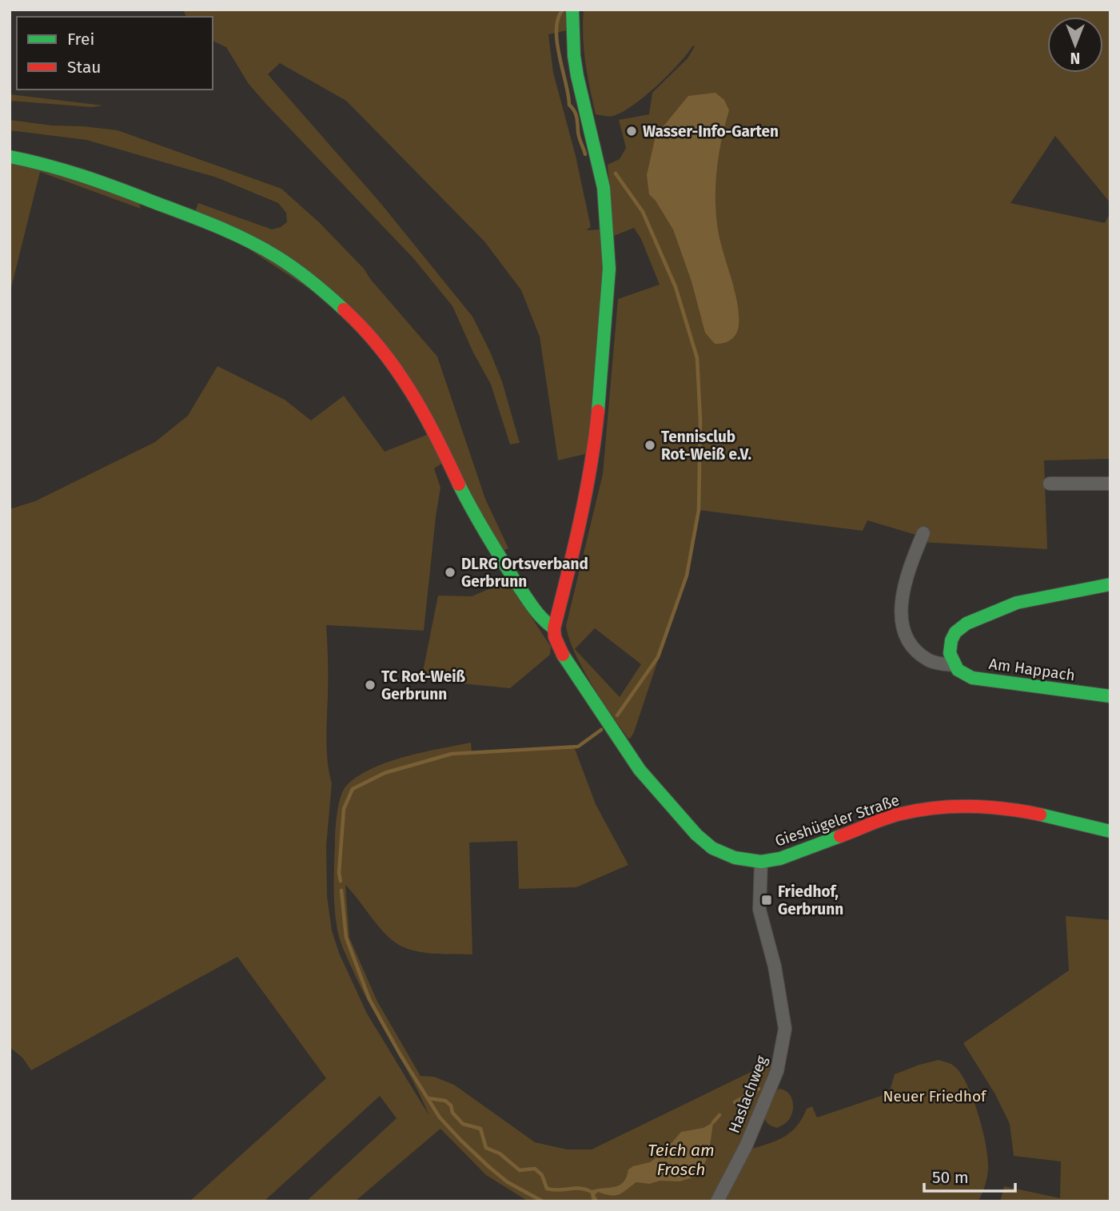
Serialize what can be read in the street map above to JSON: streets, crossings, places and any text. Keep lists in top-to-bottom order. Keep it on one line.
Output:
{"streets":{"street":["Am Happach","Gieshügeler Straße","Haslachweg"]},"crossings":[["Gieshügeler Straße","Haslachweg"]],"water":["Teich am Frosch"],"parks":["Neuer Friedhof"],"places":{"other":["Wasser-Info-Garten","Tennisclub Rot-Weiß e.V.","DLRG Ortsverband Gerbrunn","TC Rot-Weiß Gerbrunn"],"transit":["Friedhof, Gerbrunn"]},"legend":["Frei","Stau"],"scale_bar":"50 m","north":"bottom"}
